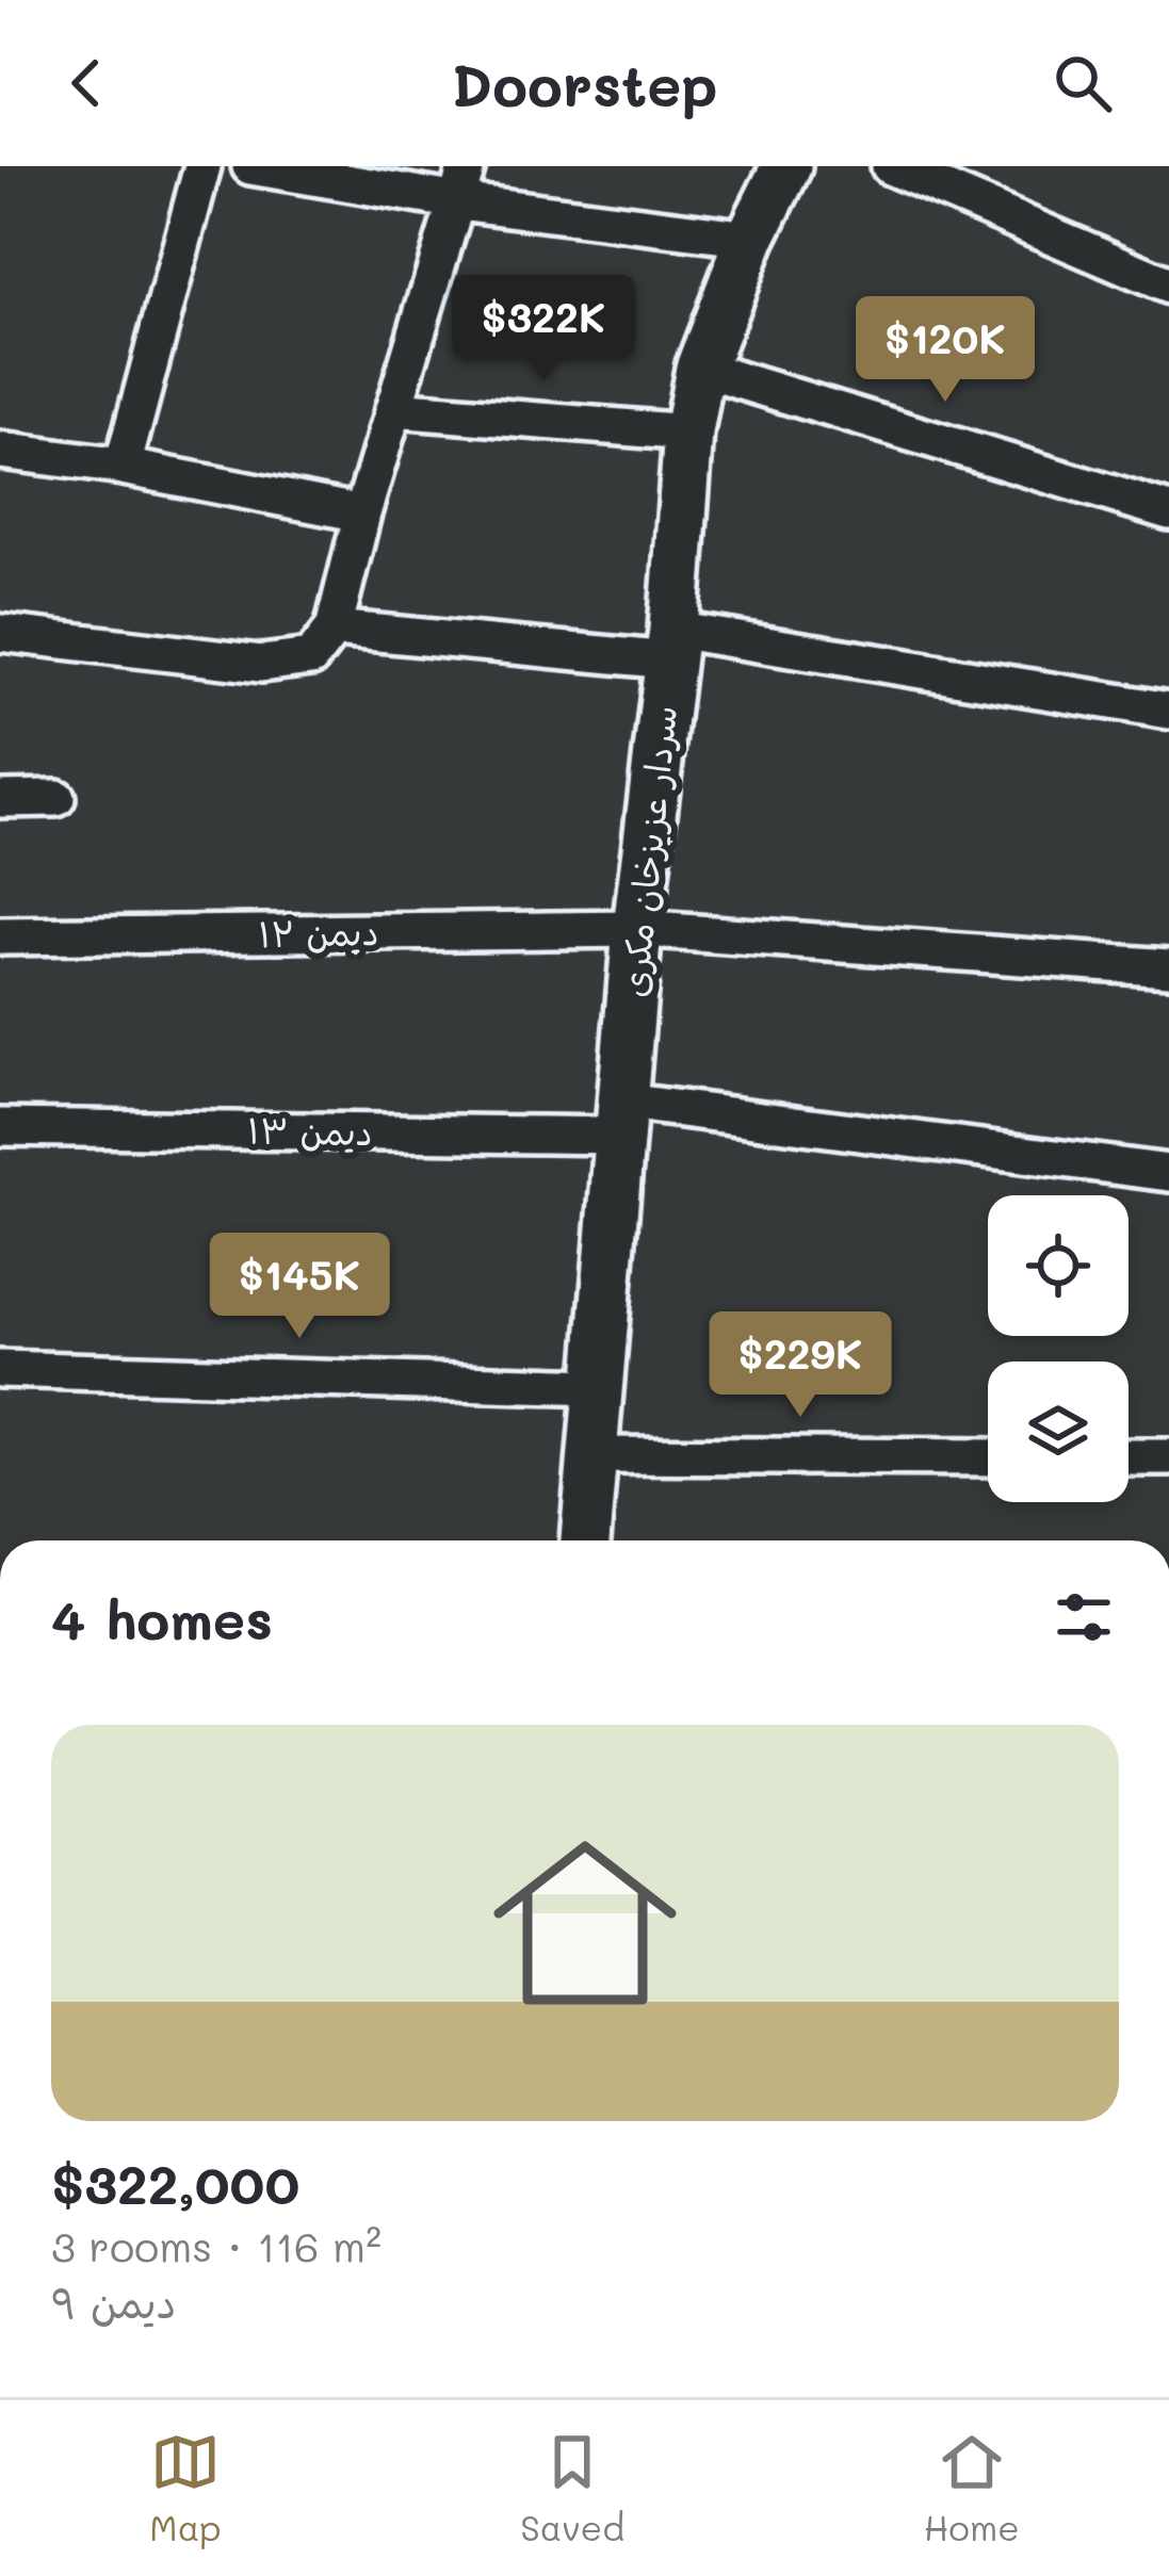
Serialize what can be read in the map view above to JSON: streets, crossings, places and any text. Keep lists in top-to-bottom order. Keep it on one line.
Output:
{"streets":{"street":["سردار عزیزخان مکری","دیمن ۱۲","دیمن ۱۳"]},"crossings":[["سردار عزیزخان مکری","دیمن ۱۲"],["سردار عزیزخان مکری","دیمن ۱۳"]],"page":{"header":"Doorstep","price":["$322K","$120K","$145K","$229K"],"heading":"4 homes","list":[{"name":"$322,000","note":"3 rooms · 116 m² · دیمن ۹"}],"tabs":["Map","Saved","Home"]}}
